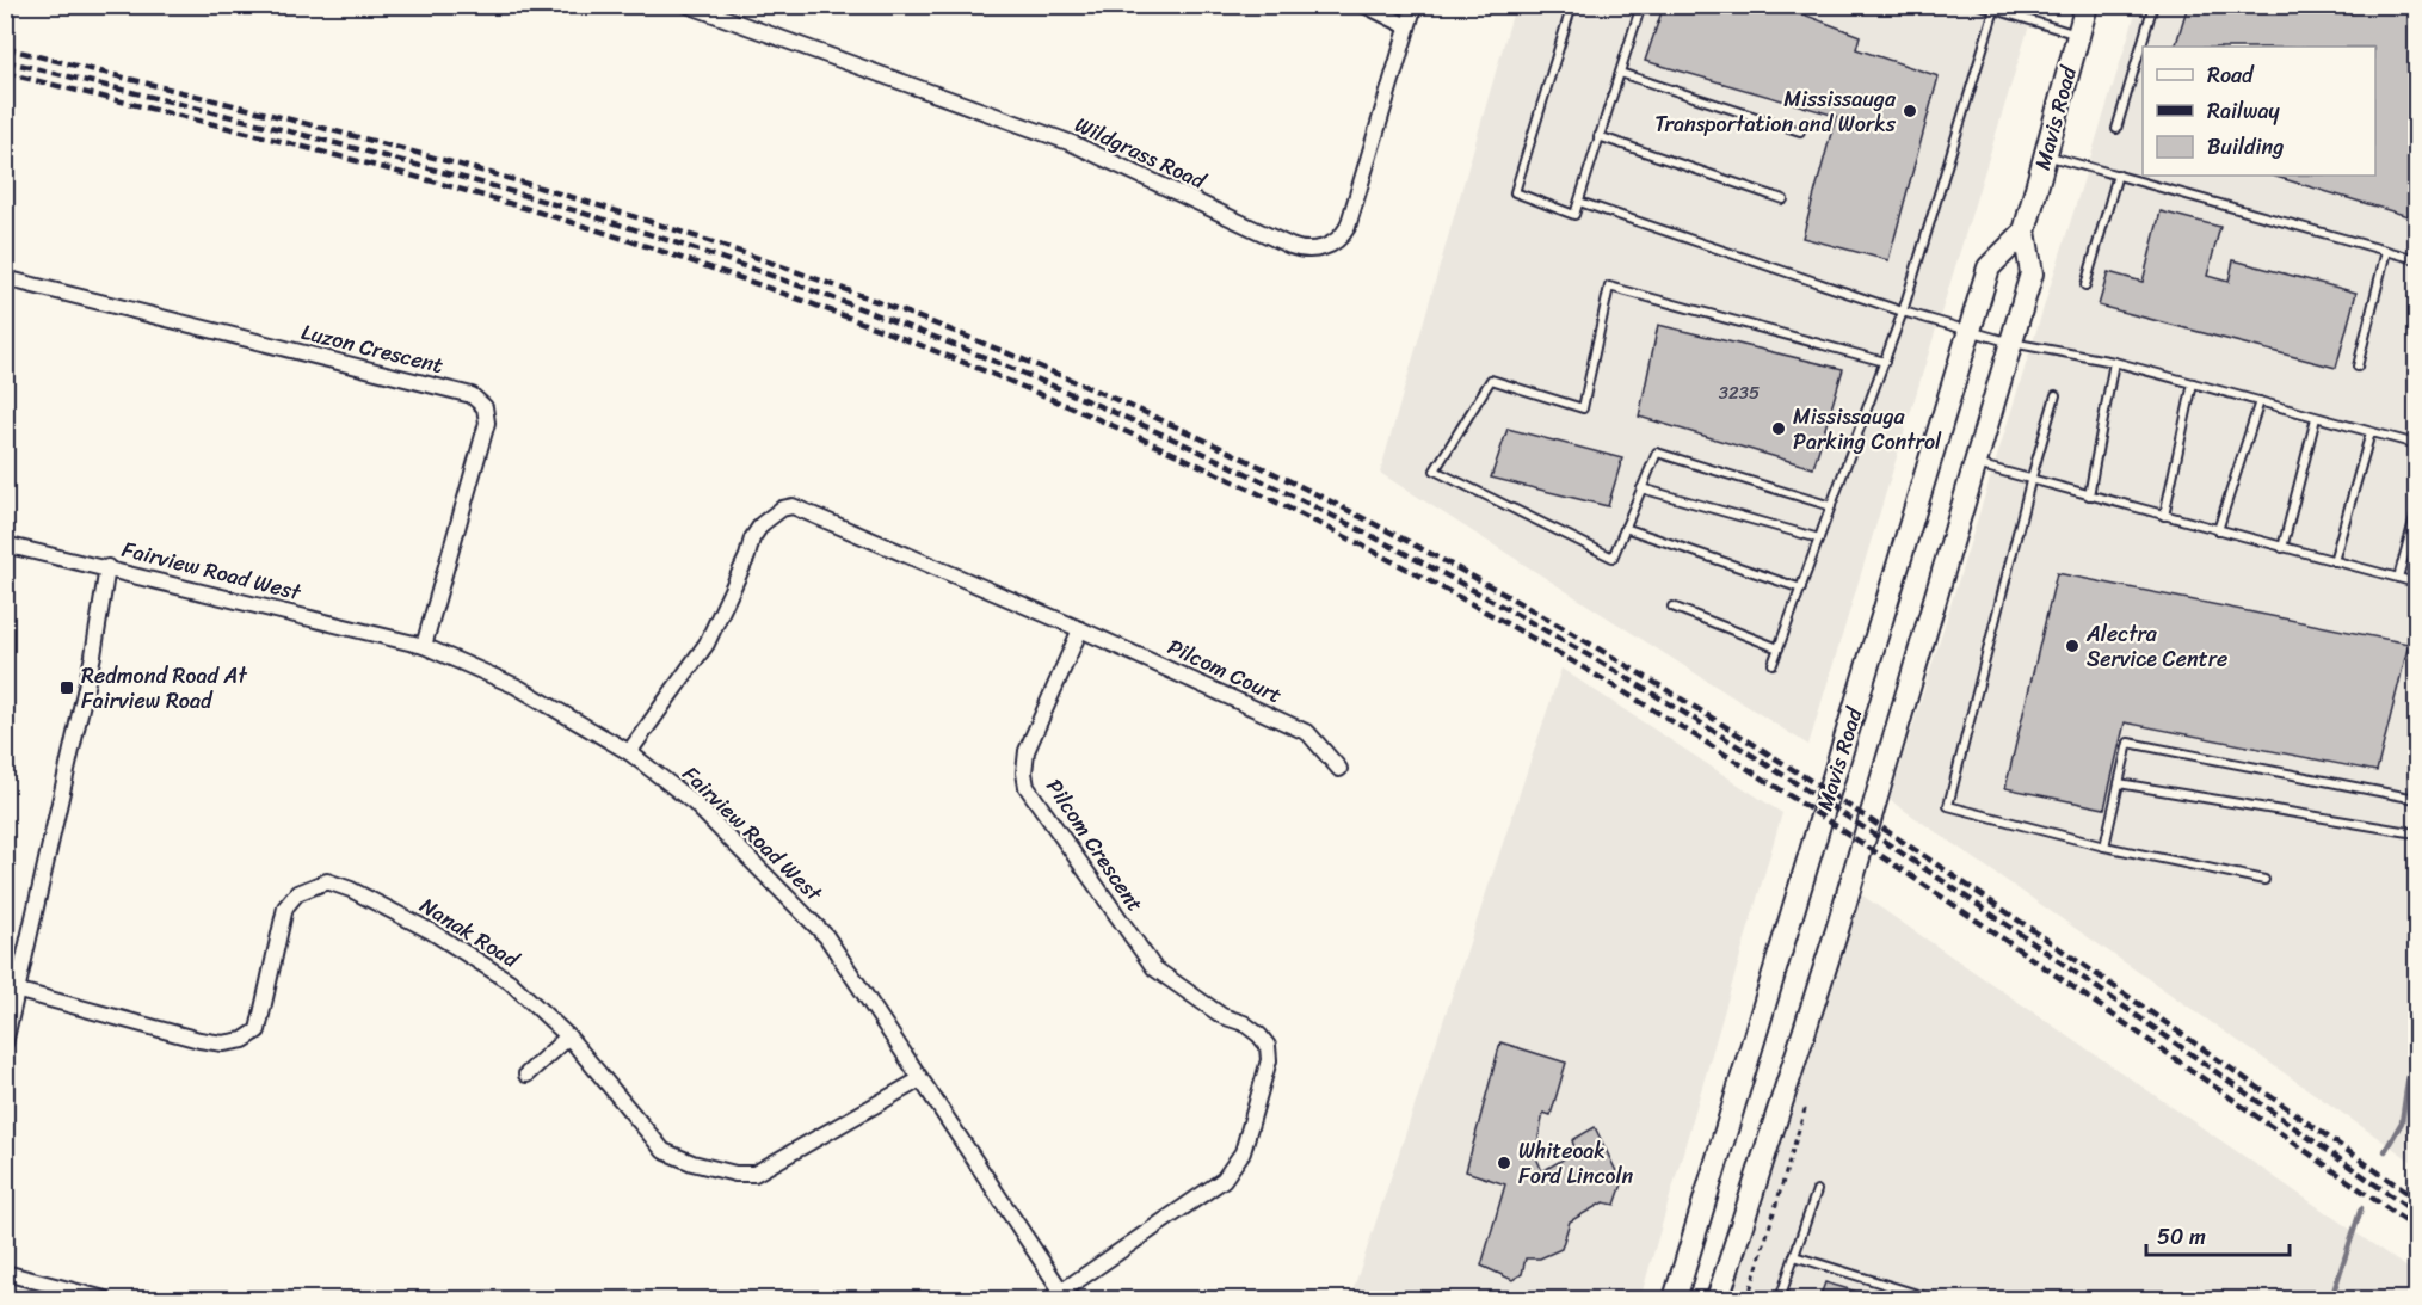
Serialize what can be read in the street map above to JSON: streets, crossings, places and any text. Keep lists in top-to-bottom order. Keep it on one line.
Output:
{"streets":{"main road":["Mavis Road"],"street":["Wildgrass Road","Luzon Crescent","Fairview Road West","Pilcom Court","Pilcom Crescent","Nanak Road"]},"crossings":[["Luzon Crescent","Fairview Road West"],["Fairview Road West","Pilcom Crescent"],["Fairview Road West","Nanak Road"],["Pilcom Court","Pilcom Crescent"]],"places":{"other":["Mississauga Transportation and Works","Mississauga Parking Control","Alectra Service Centre","Whiteoak Ford Lincoln"],"transit":["Redmond Road At Fairview Road"]},"house_numbers":["3235"],"legend":["Road","Railway","Building"],"scale_bar":"50 m"}
